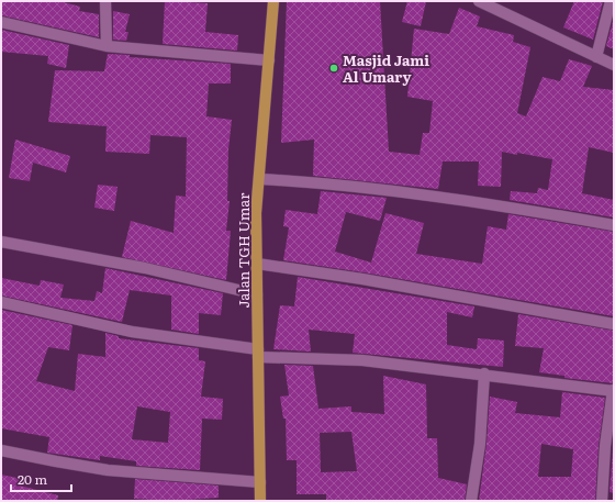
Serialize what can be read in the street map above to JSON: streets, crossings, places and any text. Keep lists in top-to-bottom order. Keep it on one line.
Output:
{"streets":{"main road":["Jalan TGH Umar"]},"places":["Masjid Jami Al Umary"],"scale_bar":"20 m"}
